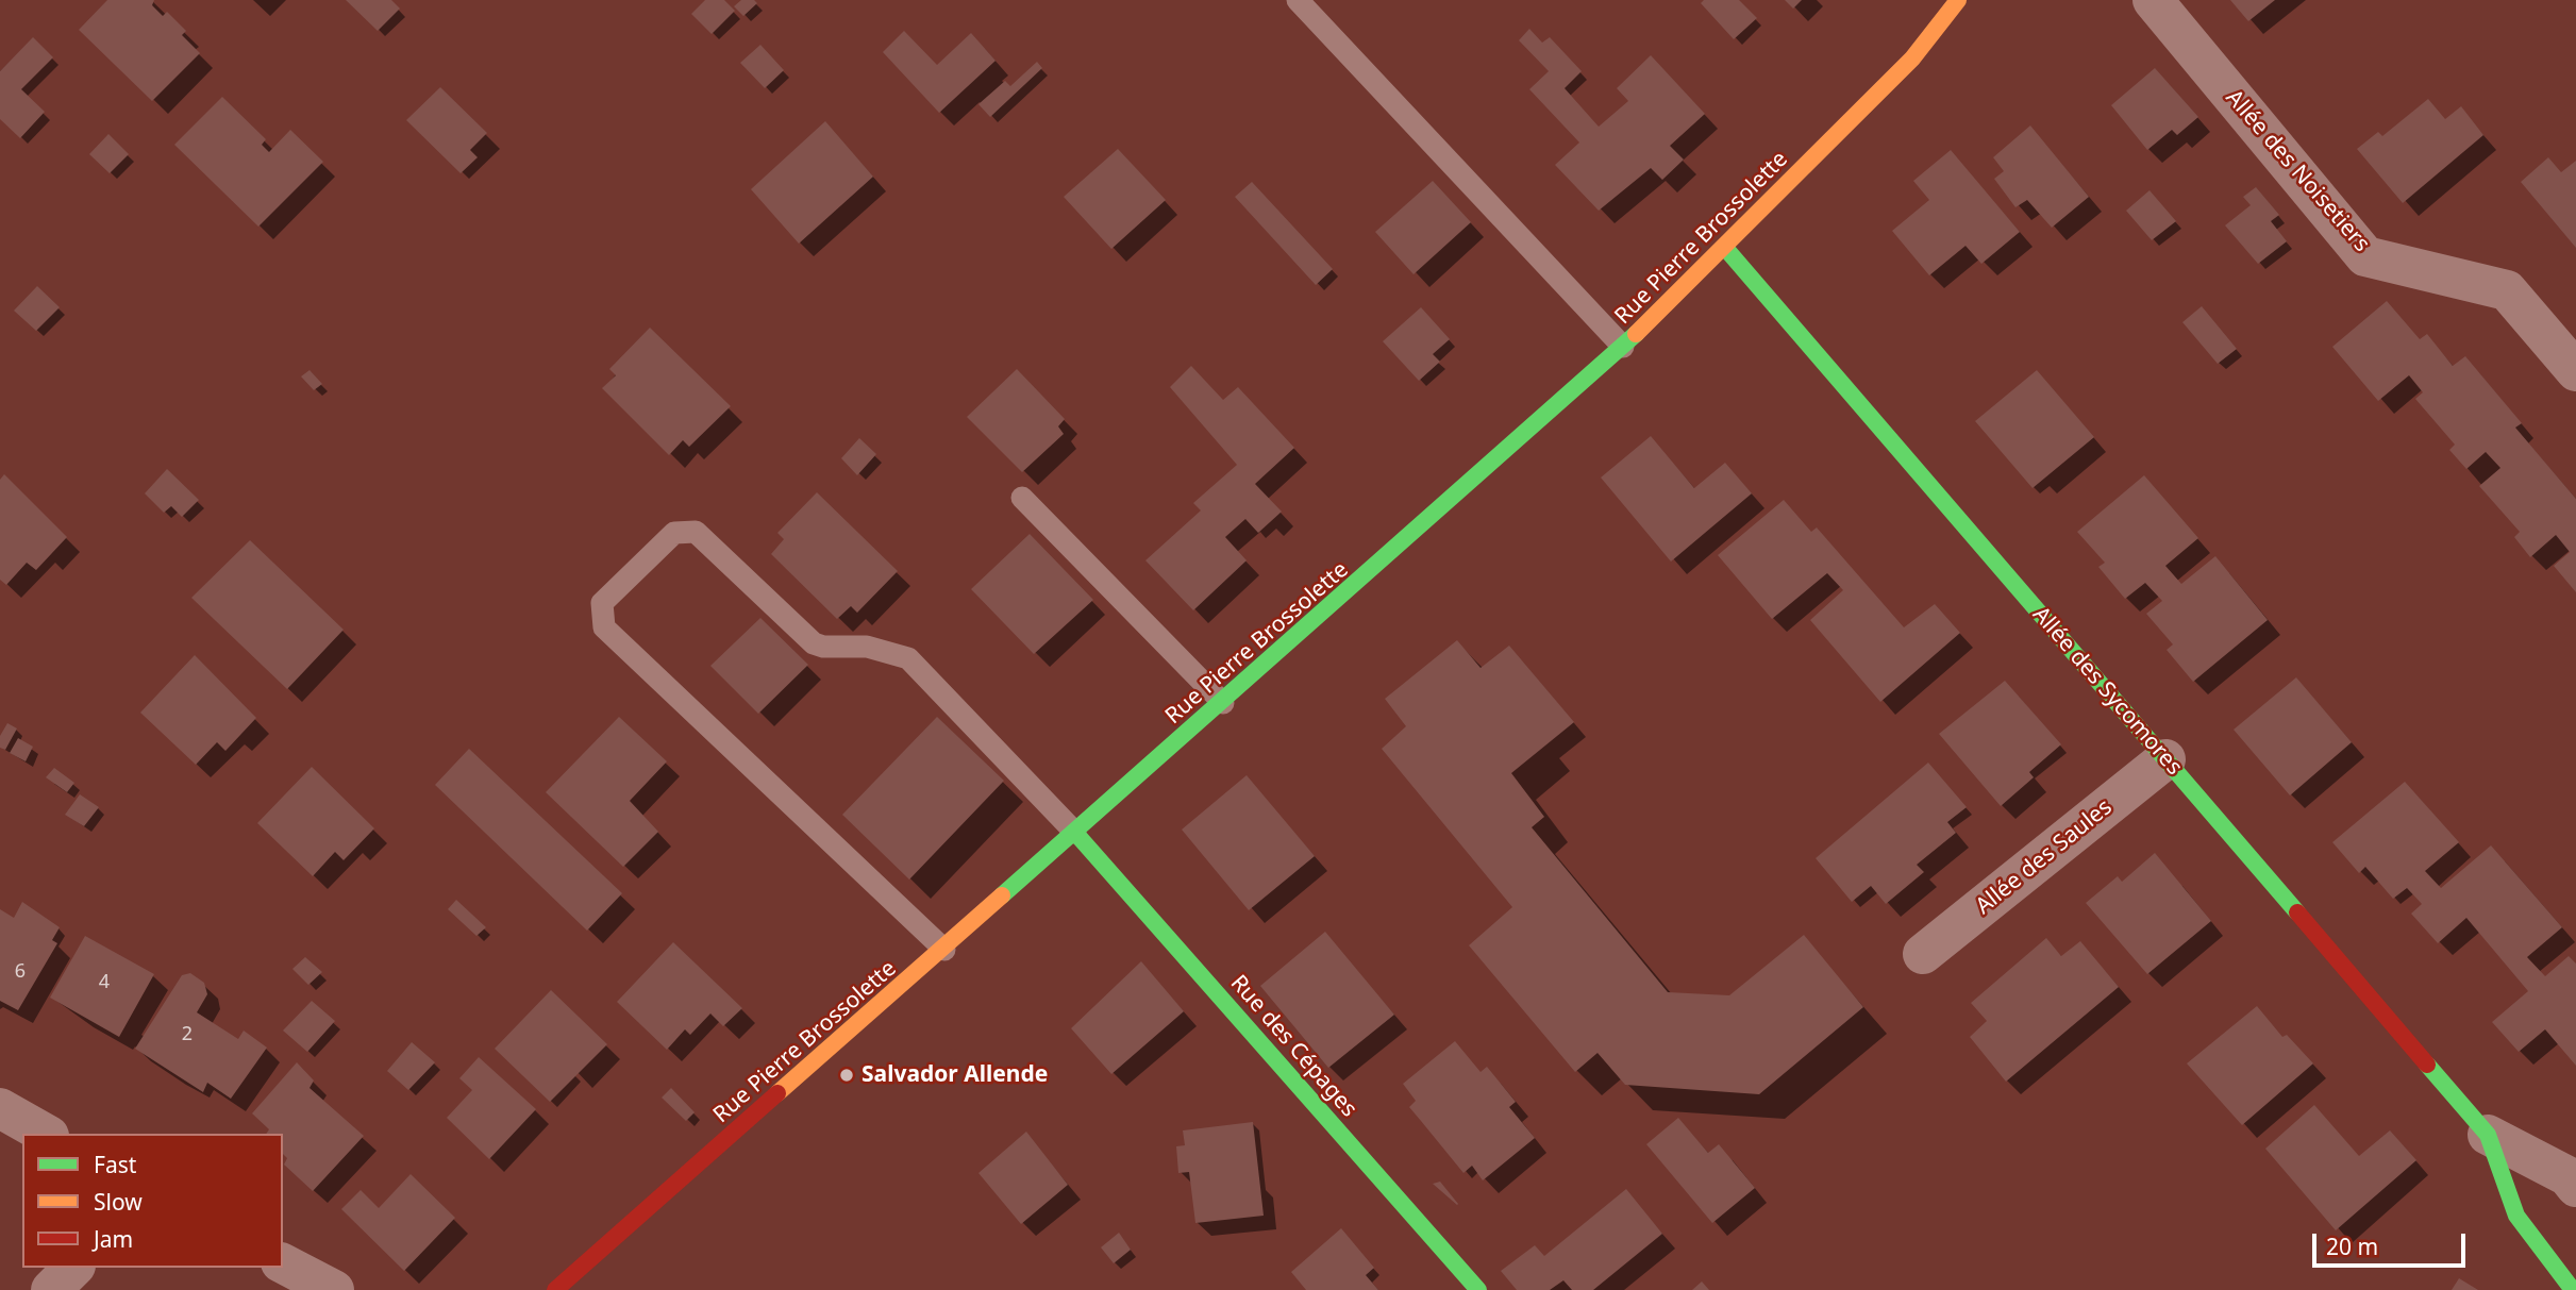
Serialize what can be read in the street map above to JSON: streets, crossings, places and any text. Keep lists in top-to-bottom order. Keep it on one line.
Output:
{"streets":{"street":["Allée des Noisetiers","Rue Pierre Brossolette","Allée des Sycomores","Allée des Saules","Rue des Cépages"]},"crossings":[["Rue Pierre Brossolette","Allée des Sycomores"],["Rue Pierre Brossolette","Rue des Cépages"],["Allée des Sycomores","Allée des Saules"]],"places":["Salvador Allende"],"house_numbers":["6","4","2"],"legend":["Fast","Slow","Jam"],"scale_bar":"20 m"}
